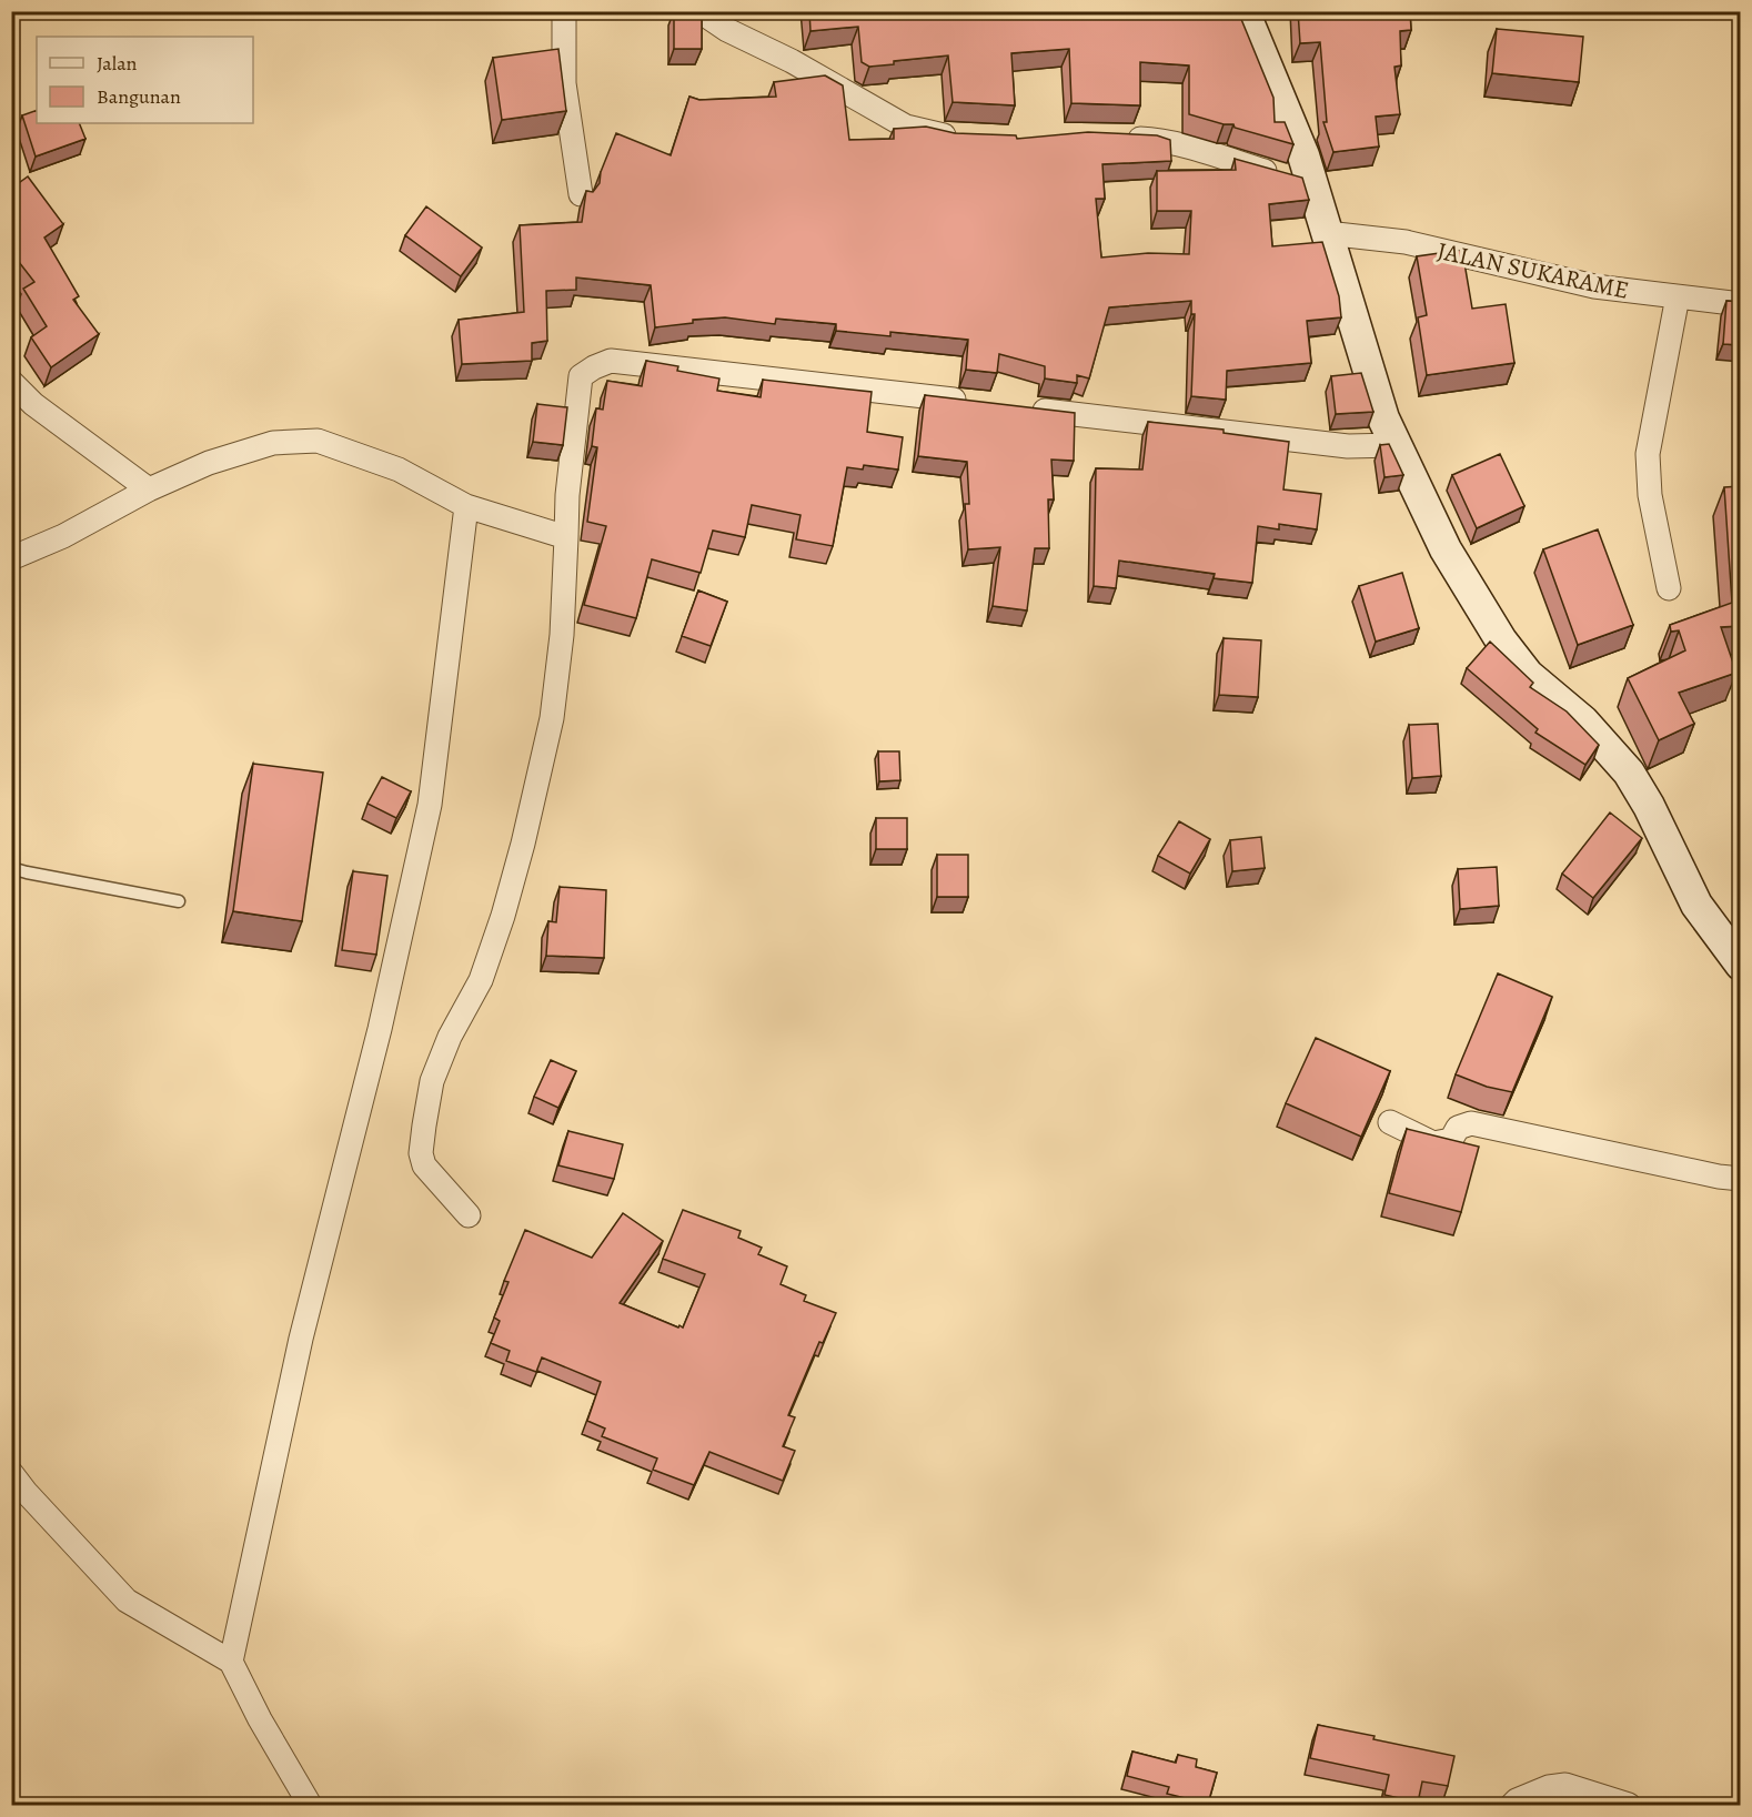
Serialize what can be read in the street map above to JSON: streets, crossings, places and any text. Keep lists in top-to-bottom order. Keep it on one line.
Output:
{"streets":{"street":["JALAN SUKARAME"]},"legend":["Jalan","Bangunan"]}
